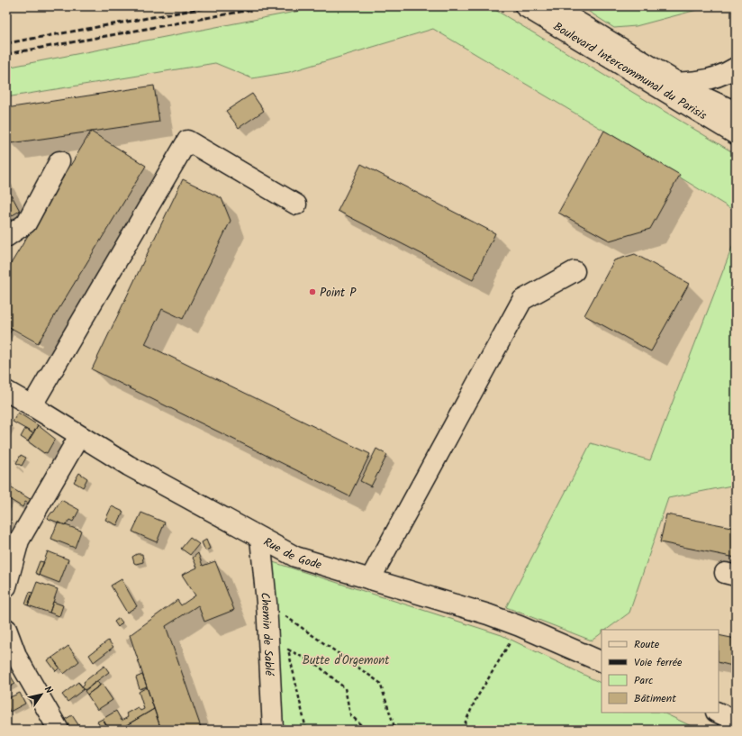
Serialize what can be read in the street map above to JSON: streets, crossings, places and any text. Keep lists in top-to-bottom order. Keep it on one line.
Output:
{"streets":{"main road":["Boulevard Intercommunal du Parisis","Rue de Gode","Chemin de Sablé"]},"crossings":[["Rue de Gode","Chemin de Sablé"]],"parks":["Butte d'Orgemont"],"places":["Point P"],"legend":["Route","Voie ferrée","Parc","Bâtiment"],"north":"top right"}
